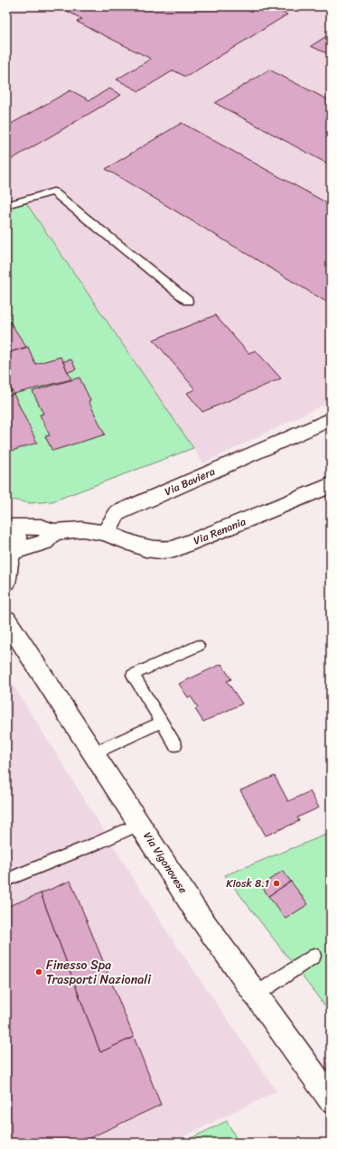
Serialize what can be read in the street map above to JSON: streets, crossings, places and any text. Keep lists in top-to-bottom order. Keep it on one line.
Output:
{"streets":{"street":["Via Baviera","Via Renania","Via Vigonovese"]},"crossings":[["Via Baviera","Via Renania"]],"places":["Kiosk 8.1","Finesso Spa Trasporti Nazionali"]}
